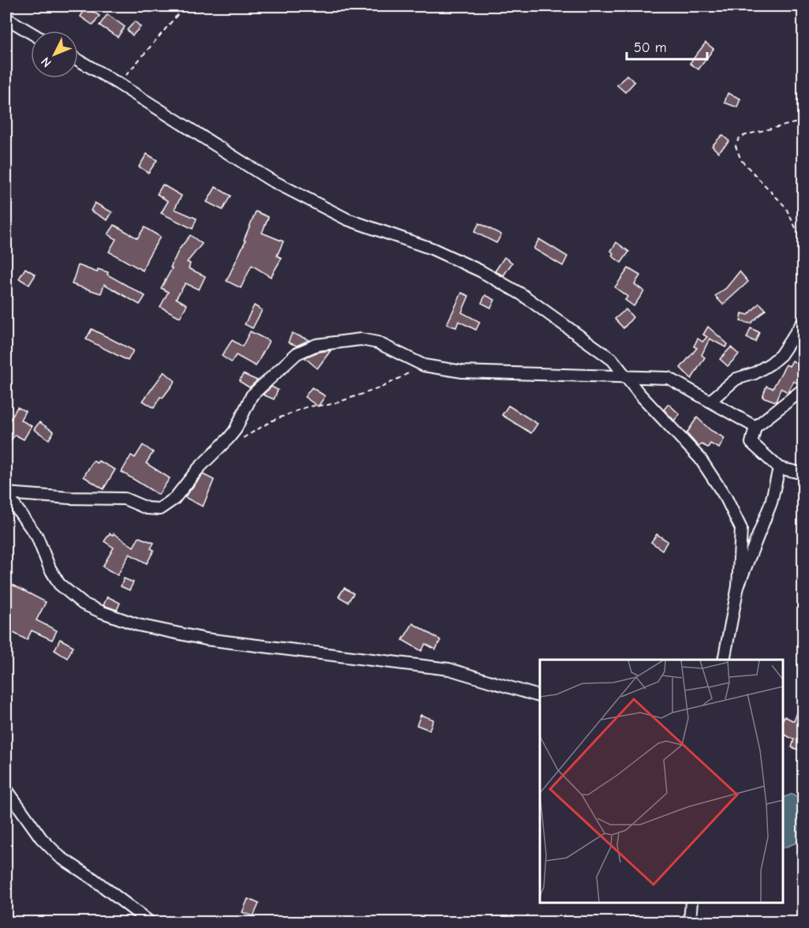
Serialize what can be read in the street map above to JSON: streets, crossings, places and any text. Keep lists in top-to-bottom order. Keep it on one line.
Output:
{"scale_bar":"50 m","north":"bottom left"}
